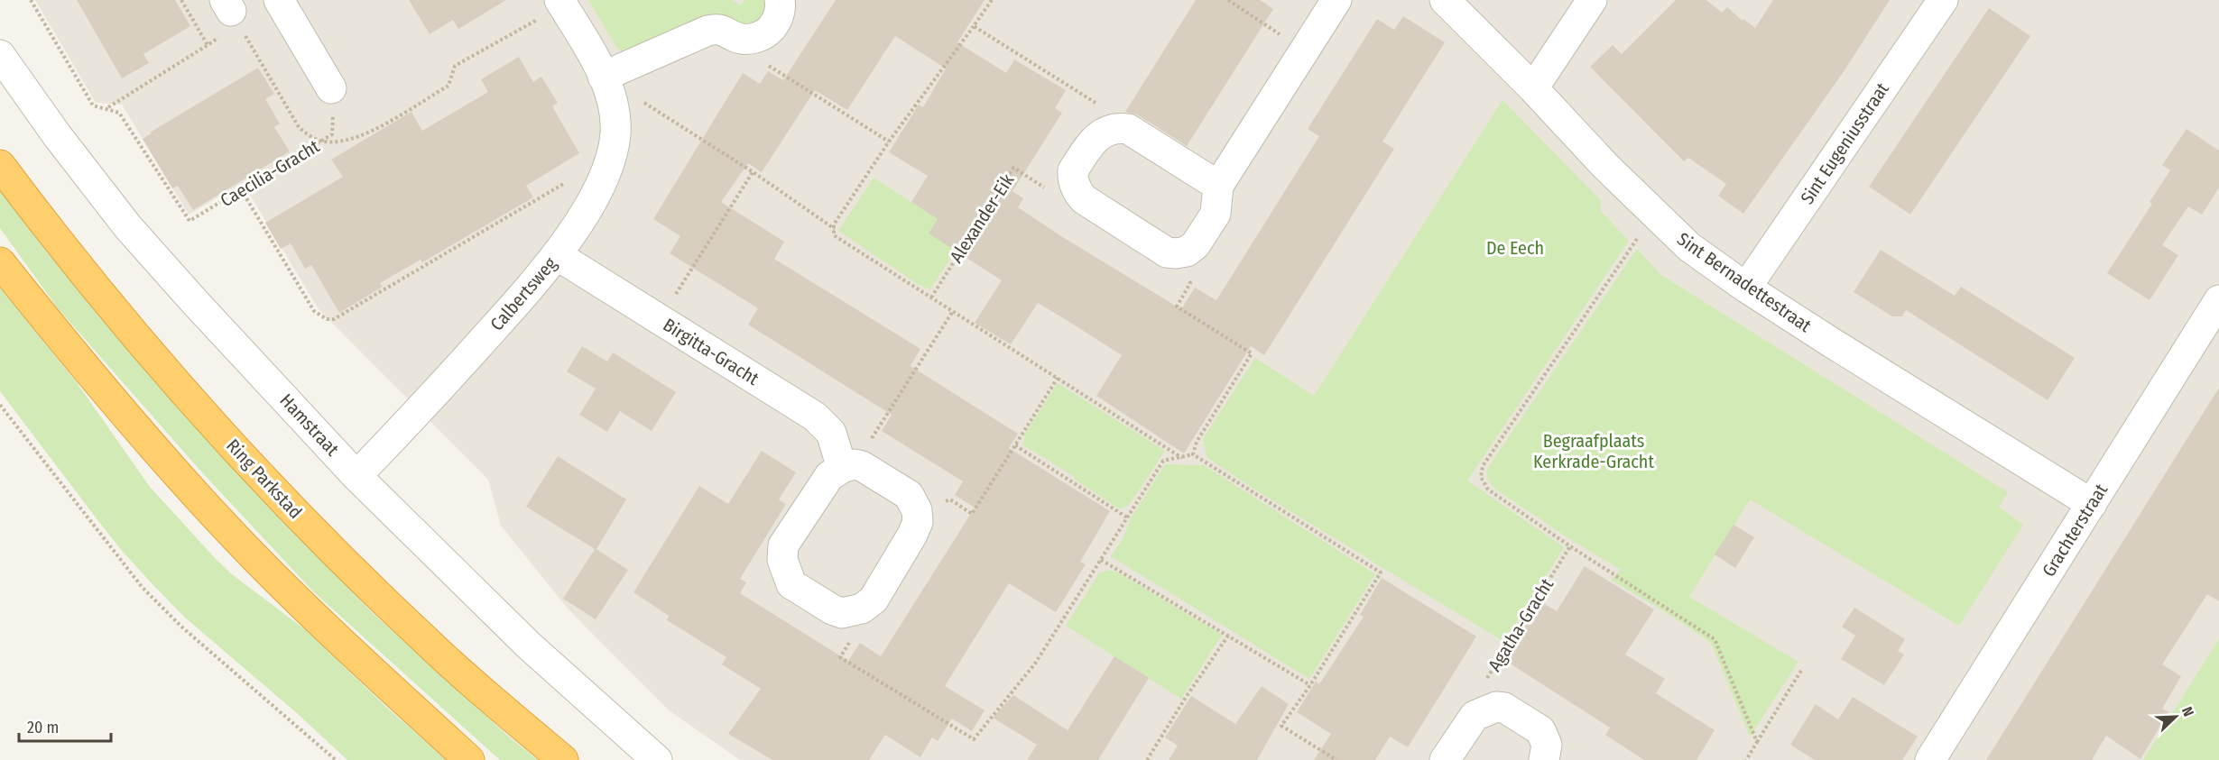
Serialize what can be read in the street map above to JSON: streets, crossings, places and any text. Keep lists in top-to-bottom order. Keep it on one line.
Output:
{"streets":{"highway":["Ring Parkstad"],"street":["Sint Eugeniusstraat","Sint Bernadettestraat","Calbertsweg","Birgitta-Gracht","Hamstraat","Grachterstraat"],"path":["Caecilia-Gracht","Alexander-Eik","Agatha-Gracht"]},"crossings":[["Sint Eugeniusstraat","Sint Bernadettestraat"],["Sint Bernadettestraat","Grachterstraat"],["Calbertsweg","Birgitta-Gracht"],["Calbertsweg","Hamstraat"]],"parks":["De Eech","Begraafplaats Kerkrade-Gracht"],"scale_bar":"20 m","north":"top right"}
